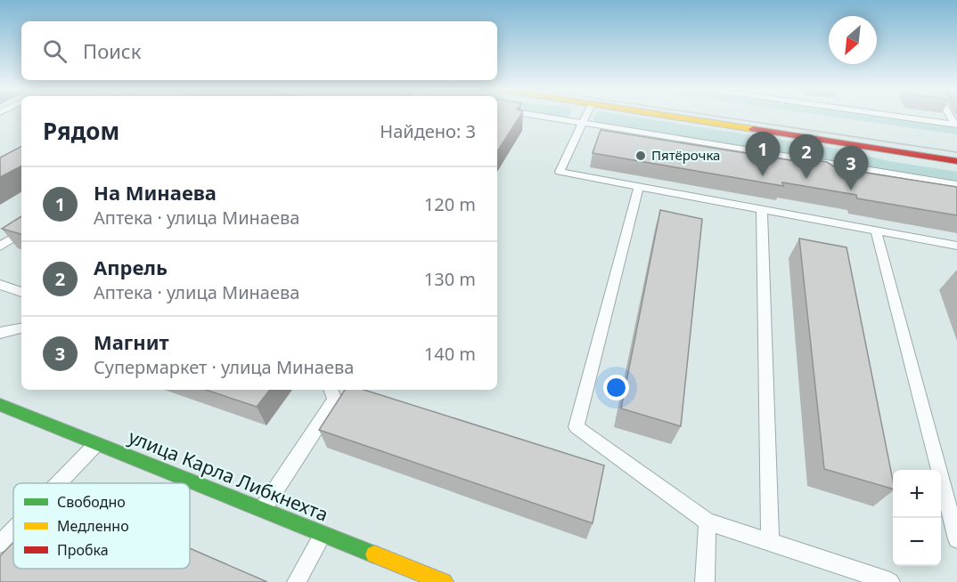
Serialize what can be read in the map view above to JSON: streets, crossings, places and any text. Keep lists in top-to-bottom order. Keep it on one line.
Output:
{"streets":{"main road":["улица Карла Либкнехта"]},"places":["Пятёрочка"],"legend":["Свободно","Медленно","Пробка"],"north":"bottom left","page":{"search":"Поиск","heading":["Рядом","Найдено: 3"],"pins":["1","2","3"],"list":[{"mark":"1","name":"На Минаева","note":"Аптека · улица Минаева","value":"120 m"},{"mark":"2","name":"Апрель","note":"Аптека · улица Минаева","value":"130 m"},{"mark":"3","name":"Магнит","note":"Супермаркет · улица Минаева","value":"140 m"}],"map_buttons":["+","−"]}}
